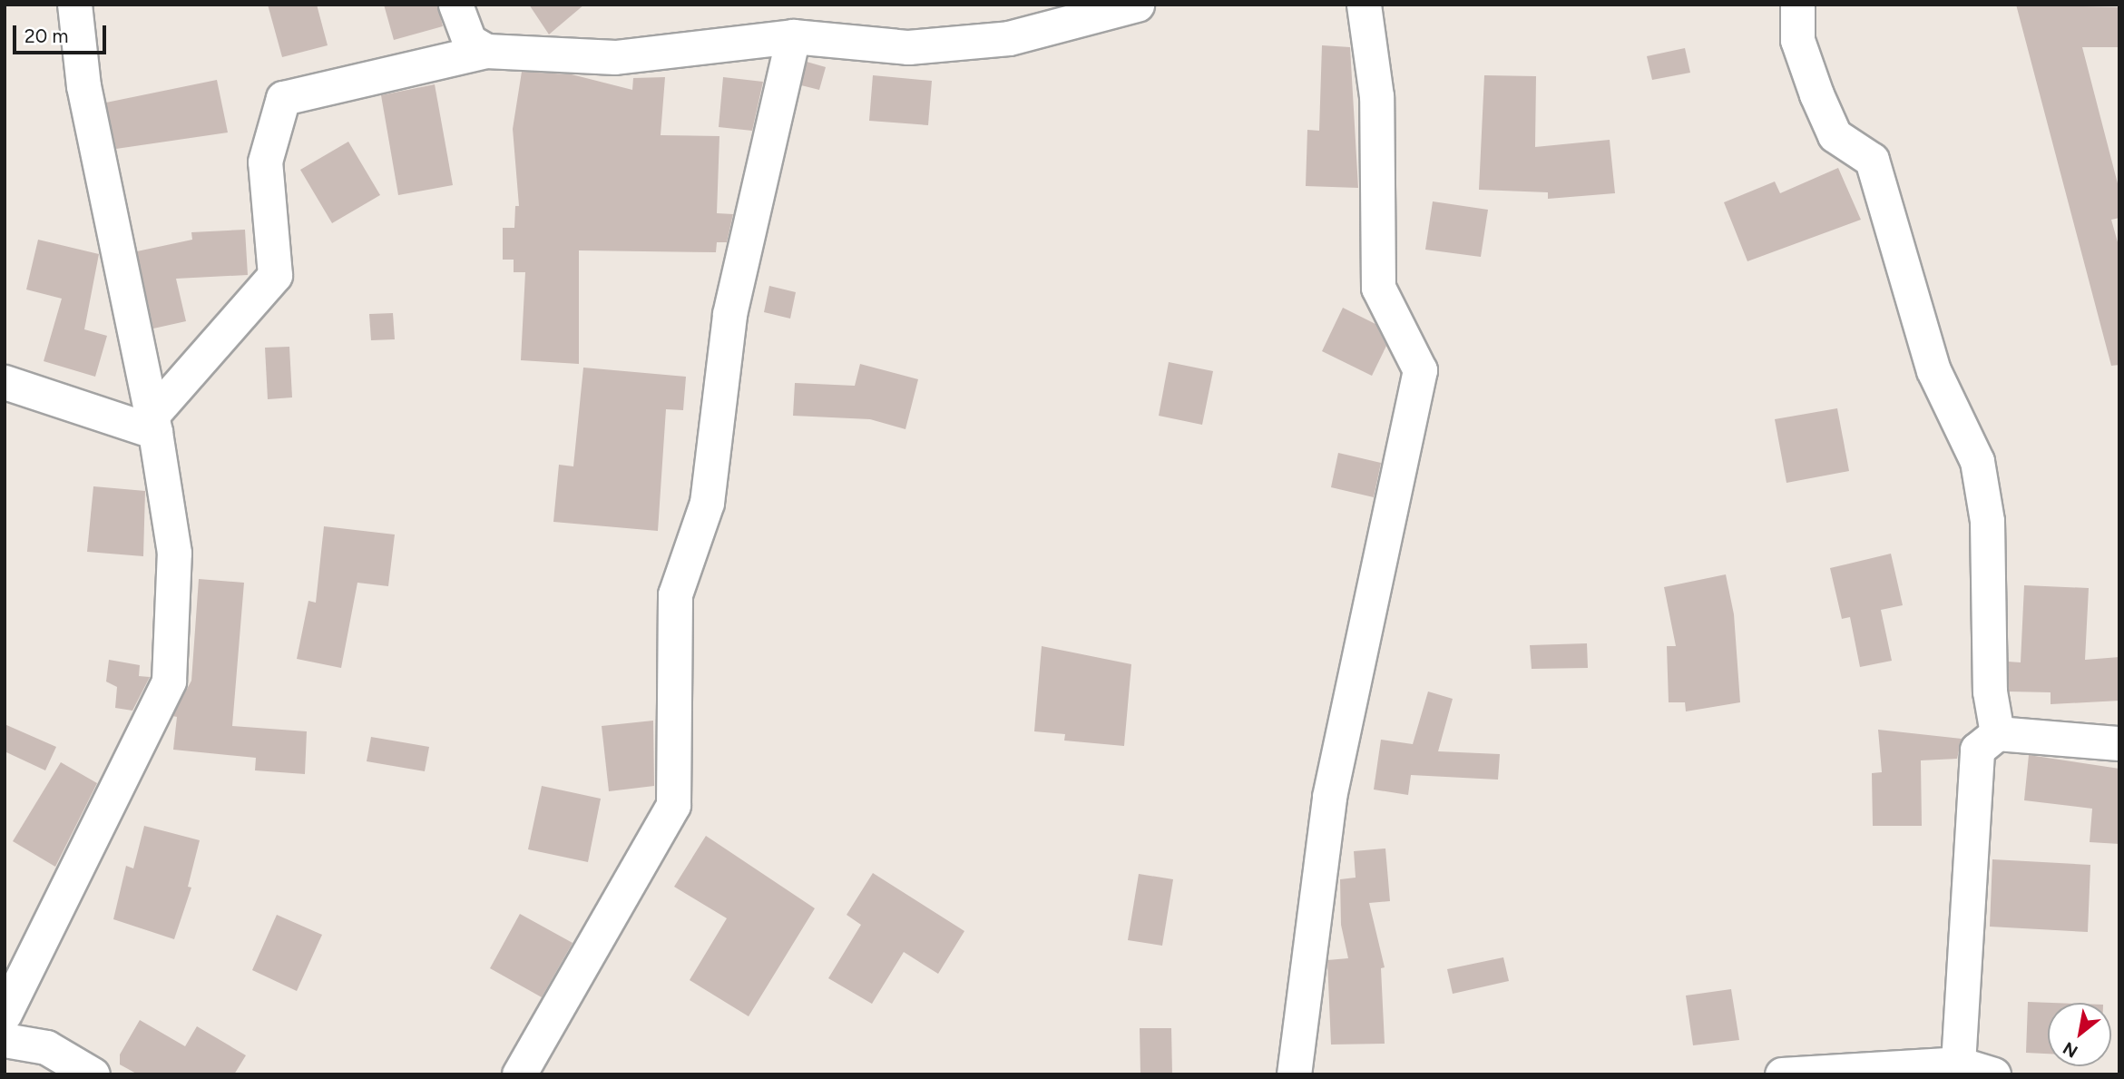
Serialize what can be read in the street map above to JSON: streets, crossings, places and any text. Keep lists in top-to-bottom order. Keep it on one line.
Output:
{"scale_bar":"20 m","north":"bottom left"}
